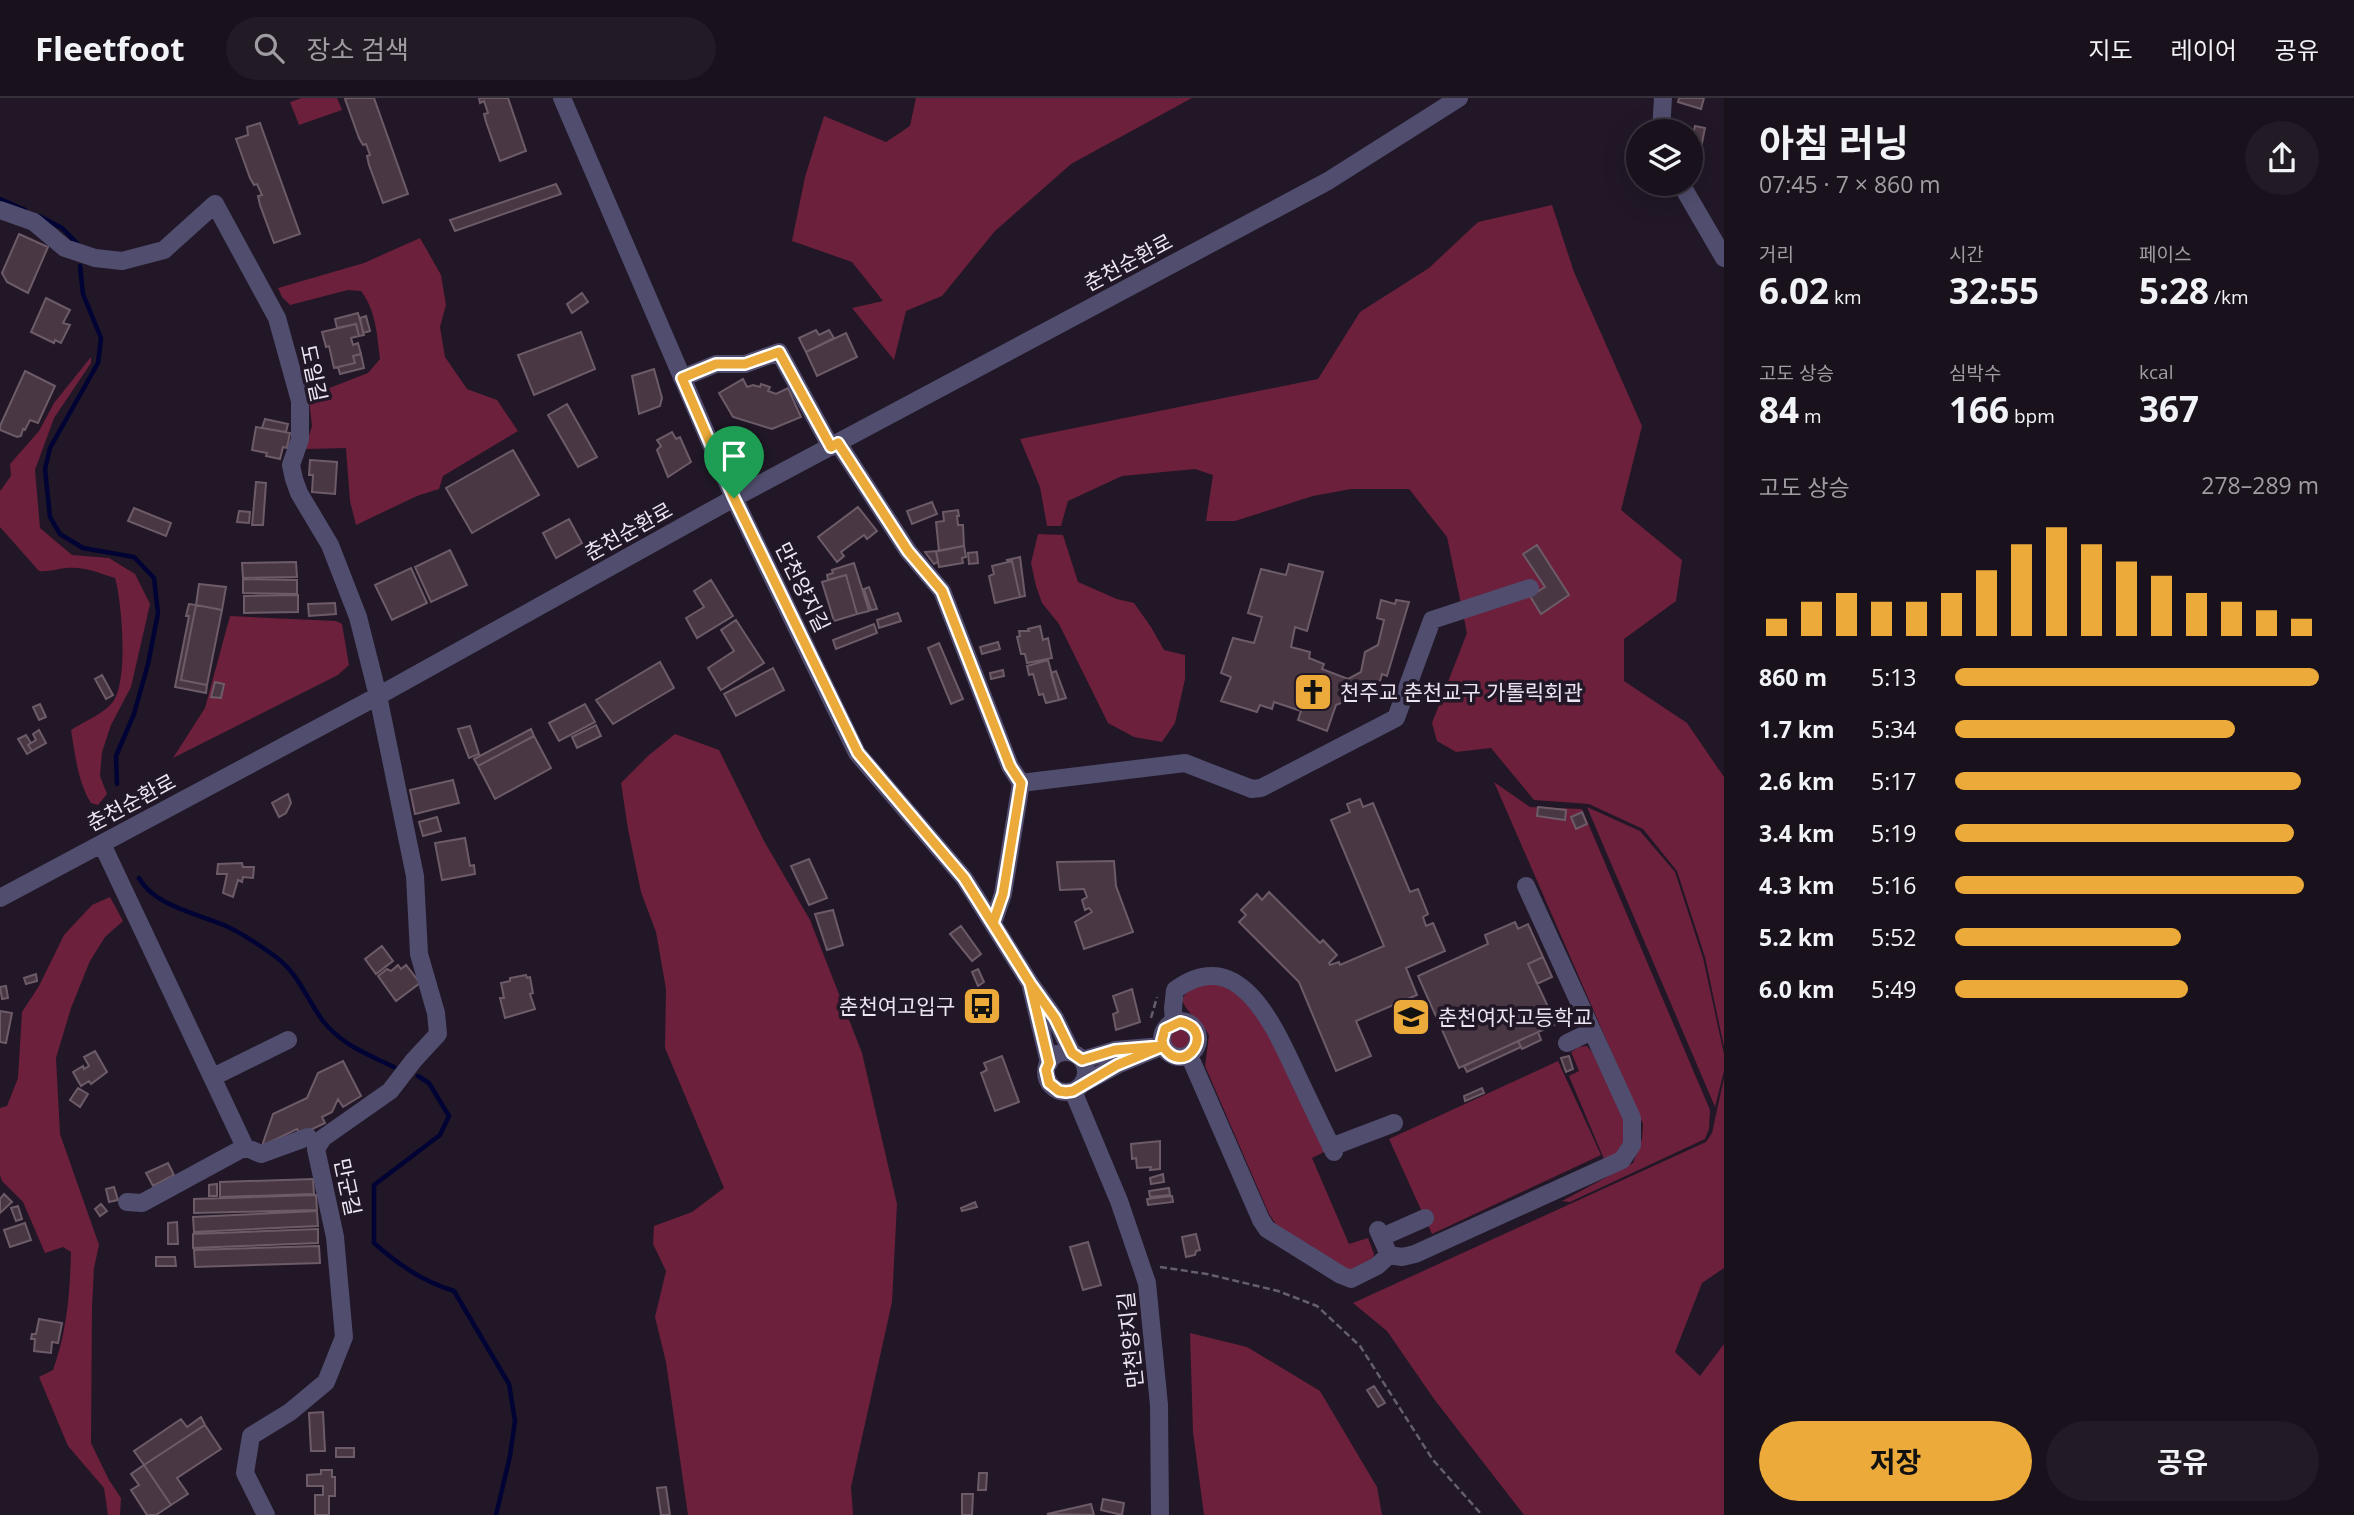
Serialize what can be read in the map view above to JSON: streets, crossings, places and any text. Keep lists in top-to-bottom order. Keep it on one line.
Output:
{"streets":{"street":["춘천순환로","도일길","만천양지길","만군길"]},"crossings":[["춘천순환로","도일길"],["춘천순환로","만천양지길"],["도일길","만군길"]],"places":{"church":["천주교 춘천교구 가톨릭회관"],"bus stop":["춘천여고입구"],"school or university":["춘천여자고등학교"]},"page":{"header":"Fleetfoot","search":"장소 검색","nav":["지도","레이어","공유"],"heading":["아침 러닝","07:45 · 7 × 860 m"],"stats":[["거리","6.02 km"],["시간","32:55"],["페이스","5:28 /km"],["고도 상승","84 m"],["심박수","166 bpm"],["kcal","367"]],"chart":["고도 상승","278–289 m"],"list":[{"name":"860 m","note":"5:13"},{"name":"1.7 km","note":"5:34"},{"name":"2.6 km","note":"5:17"},{"name":"3.4 km","note":"5:19"},{"name":"4.3 km","note":"5:16"},{"name":"5.2 km","note":"5:52"},{"name":"6.0 km","note":"5:49"}],"buttons":["저장","공유"]}}
